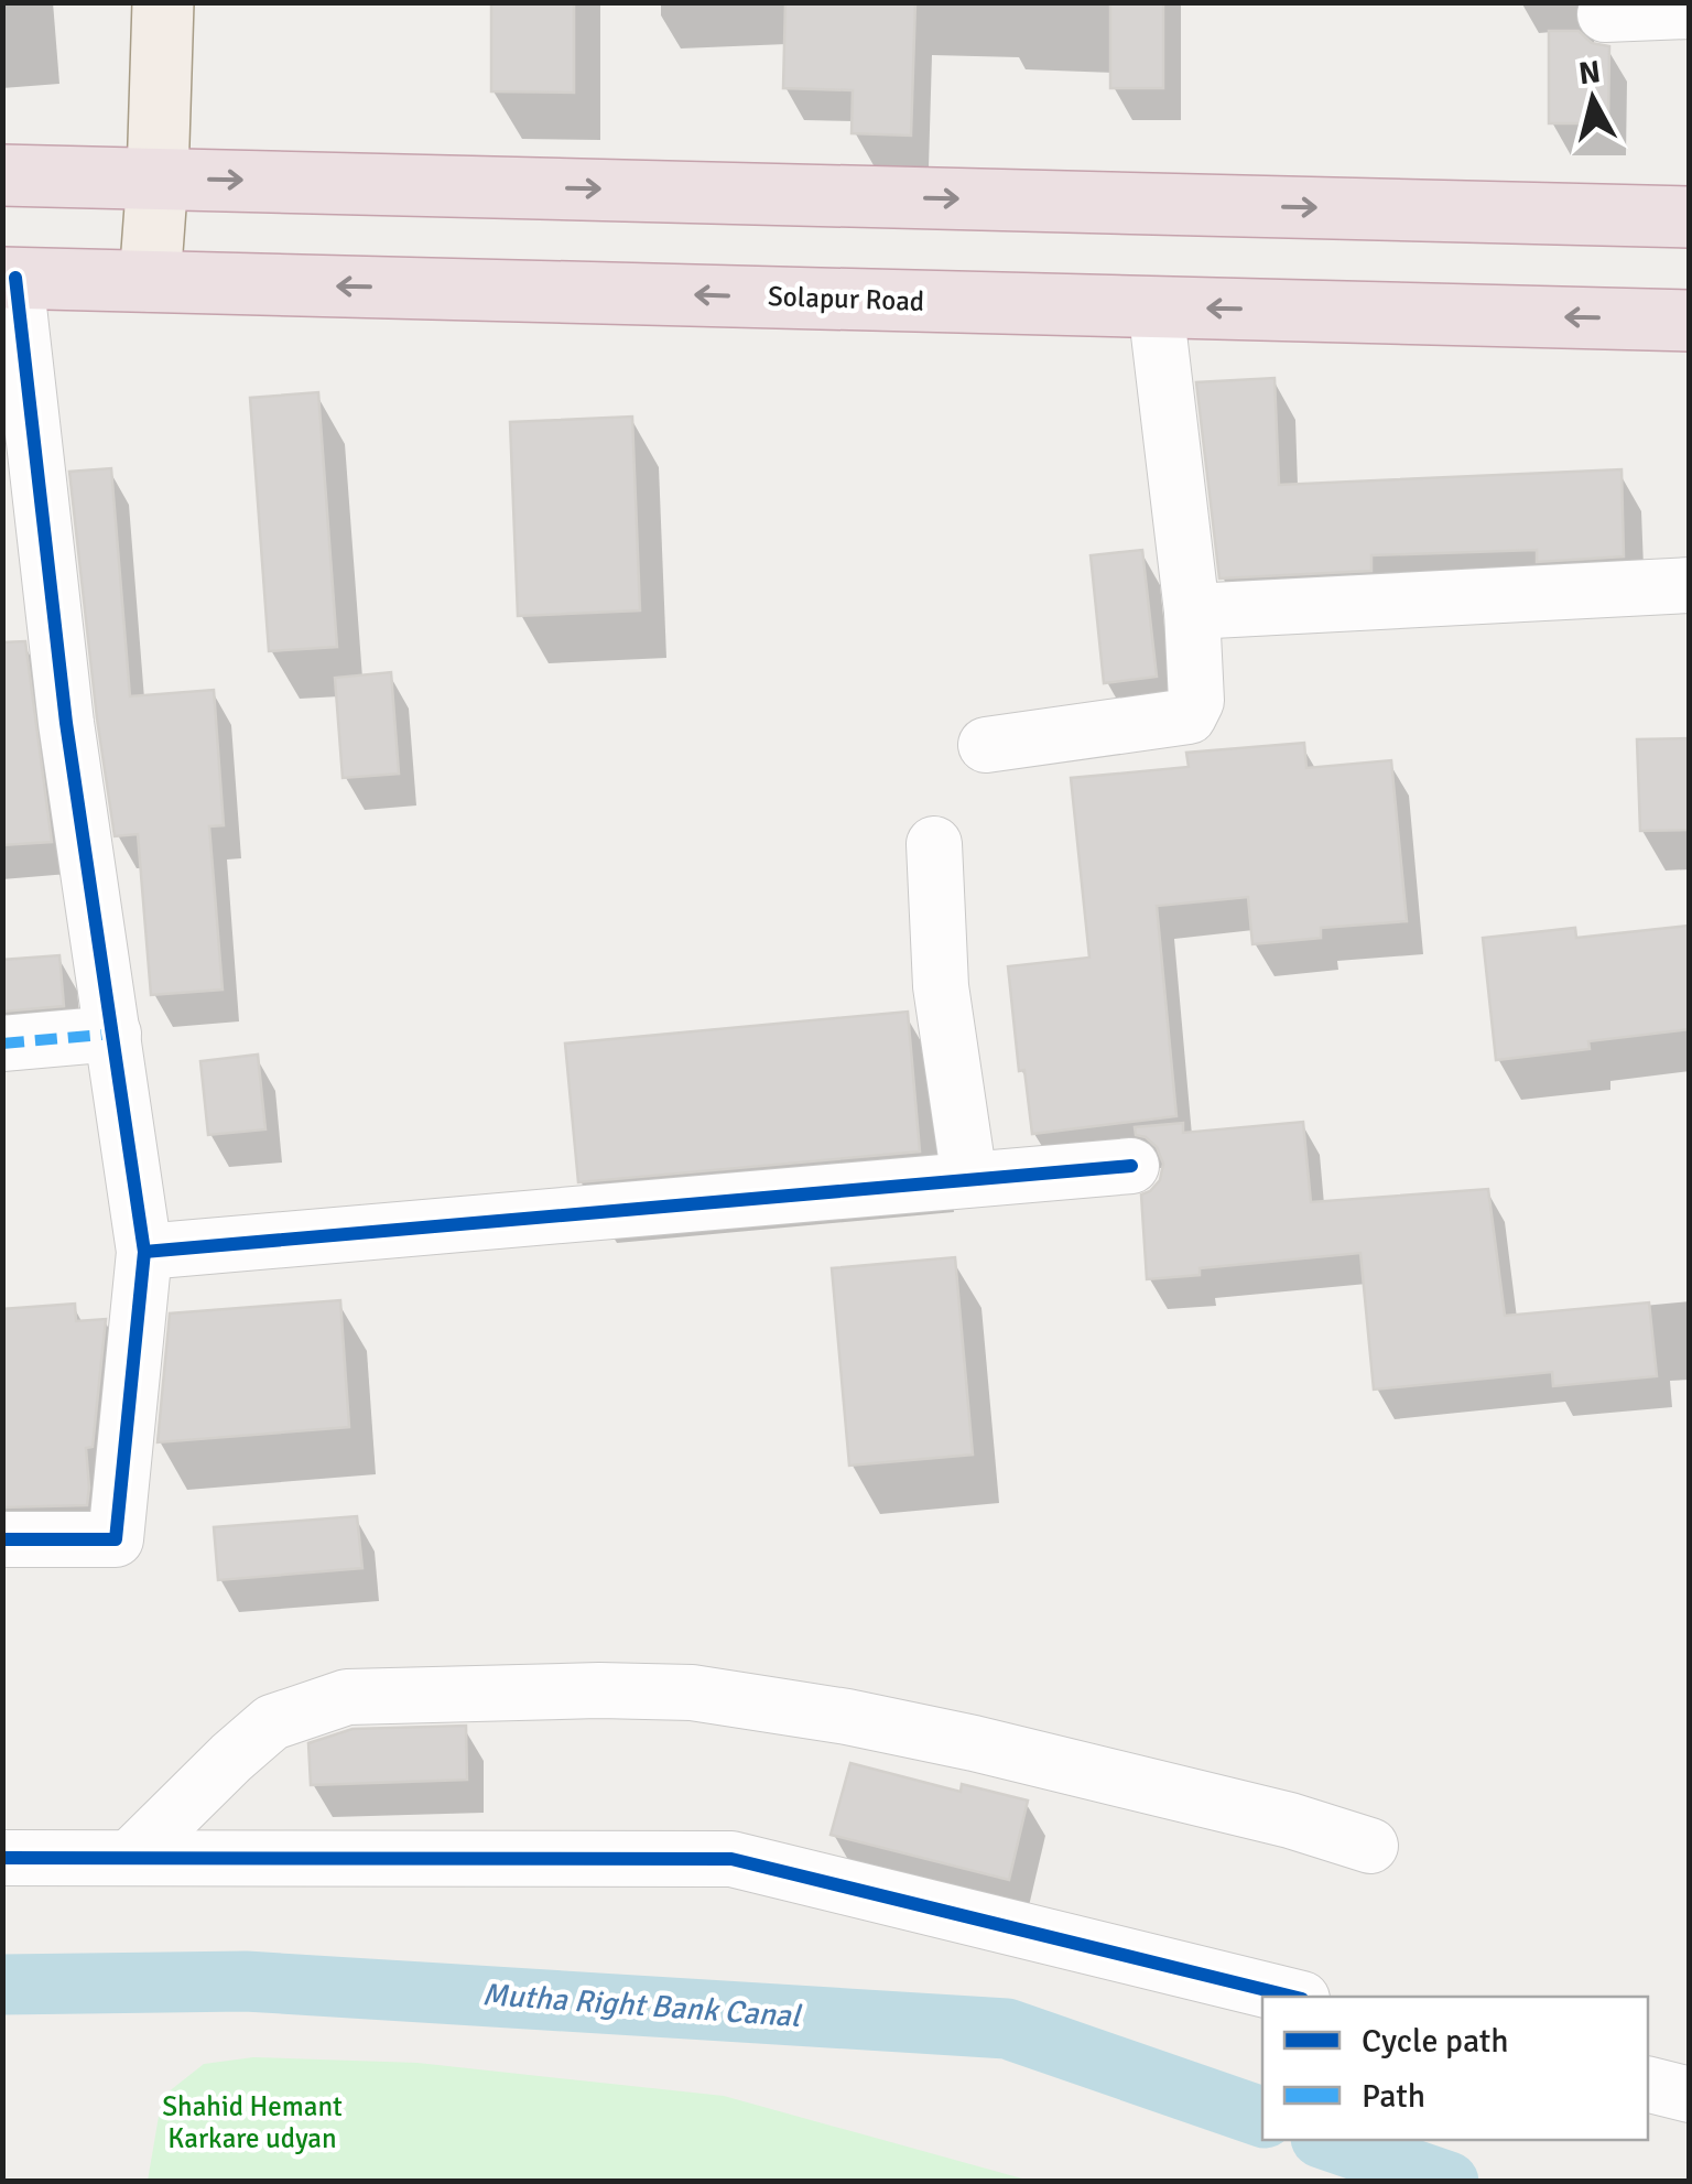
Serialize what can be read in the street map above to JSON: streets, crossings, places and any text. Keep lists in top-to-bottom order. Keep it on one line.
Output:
{"streets":{"highway":["Solapur Road"]},"water":["Mutha Right Bank Canal"],"parks":["Shahid Hemant Karkare udyan"],"legend":["Cycle path","Path"],"north":"top"}
